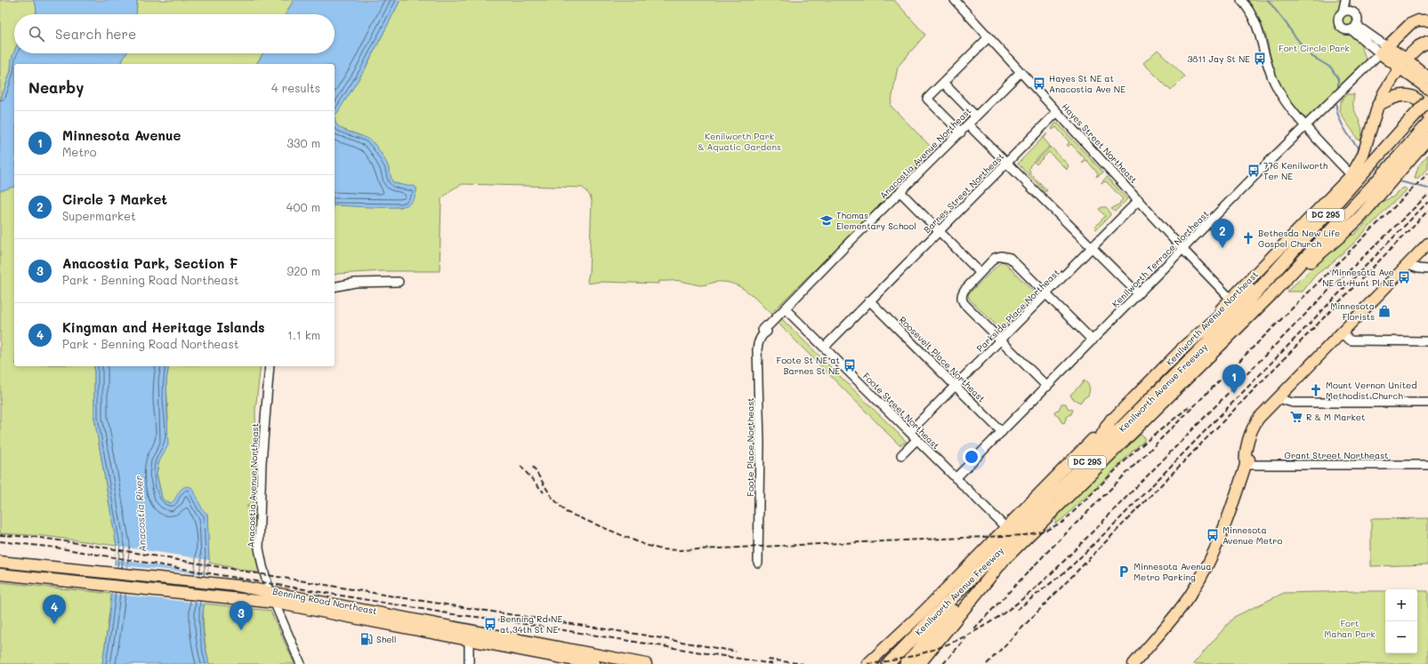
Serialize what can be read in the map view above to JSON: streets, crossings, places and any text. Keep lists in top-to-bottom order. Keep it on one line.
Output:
{"streets":{"highway":["DC 295","Kenilworth Avenue Freeway"],"main road":["Kenilworth Avenue Northeast","Benning Road Northeast"],"street":["Hayes Street Northeast","Anacostia Avenue Northeast","Barnes Street Northeast","Kenilworth Terrace Northeast","Parkside Place Northeast","Roosevelt Place Northeast","Foote Street Northeast","Foote Place Northeast","Grant Street Northeast"]},"crossings":[["Hayes Street Northeast","Anacostia Avenue Northeast"],["Hayes Street Northeast","Barnes Street Northeast"],["Hayes Street Northeast","Kenilworth Terrace Northeast"],["Hayes Street Northeast","Parkside Place Northeast"],["Hayes Street Northeast","Kenilworth Avenue Northeast"],["Anacostia Avenue Northeast","Foote Street Northeast"],["Anacostia Avenue Northeast","Foote Place Northeast"],["Anacostia Avenue Northeast","Benning Road Northeast"],["Barnes Street Northeast","Roosevelt Place Northeast"],["Barnes Street Northeast","Foote Street Northeast"],["Kenilworth Terrace Northeast","Roosevelt Place Northeast"],["Kenilworth Terrace Northeast","Foote Street Northeast"],["Parkside Place Northeast","Roosevelt Place Northeast"],["Parkside Place Northeast","Foote Street Northeast"],["Kenilworth Avenue Northeast","Kenilworth Avenue Freeway"],["Kenilworth Avenue Northeast","Foote Street Northeast"],["Foote Street Northeast","Foote Place Northeast"]],"water":["Anacostia River"],"parks":["Fort Circle Park","Kenilworth Park & Aquatic Gardens","Fort Mahan Park"],"places":{"bus stop":["3811 Jay St NE","Hayes St NE at Anacostia Ave NE","776 Kenilworth Ter NE","Minnesota Ave NE at Hunt Pl NE","Foote St NE at Barnes St NE","Minnesota Avenue Metro","Benning Rd NE at 34th St NE"],"school or university":["Thomas Elementary School"],"church":["Bethesda New Life Gospel Church","Mount Vernon United Methodist Church"],"shop":["Minnesota Florists"],"supermarket":["R & M Market"],"parking":["Minnesota Avenua Metro Parking"],"fuel station":["Shell"]},"page":{"search":"Search here","heading":["Nearby","4 results"],"list":[{"mark":"1","name":"Minnesota Avenue","note":"Metro","value":"330 m"},{"mark":"2","name":"Circle 7 Market","note":"Supermarket","value":"400 m"},{"mark":"3","name":"Anacostia Park, Section F","note":"Park · Benning Road Northeast","value":"920 m"},{"mark":"4","name":"Kingman and Heritage Islands","note":"Park · Benning Road Northeast","value":"1.1 km"}],"pins":["2","1","4","3"],"map_buttons":["+","−"]}}
